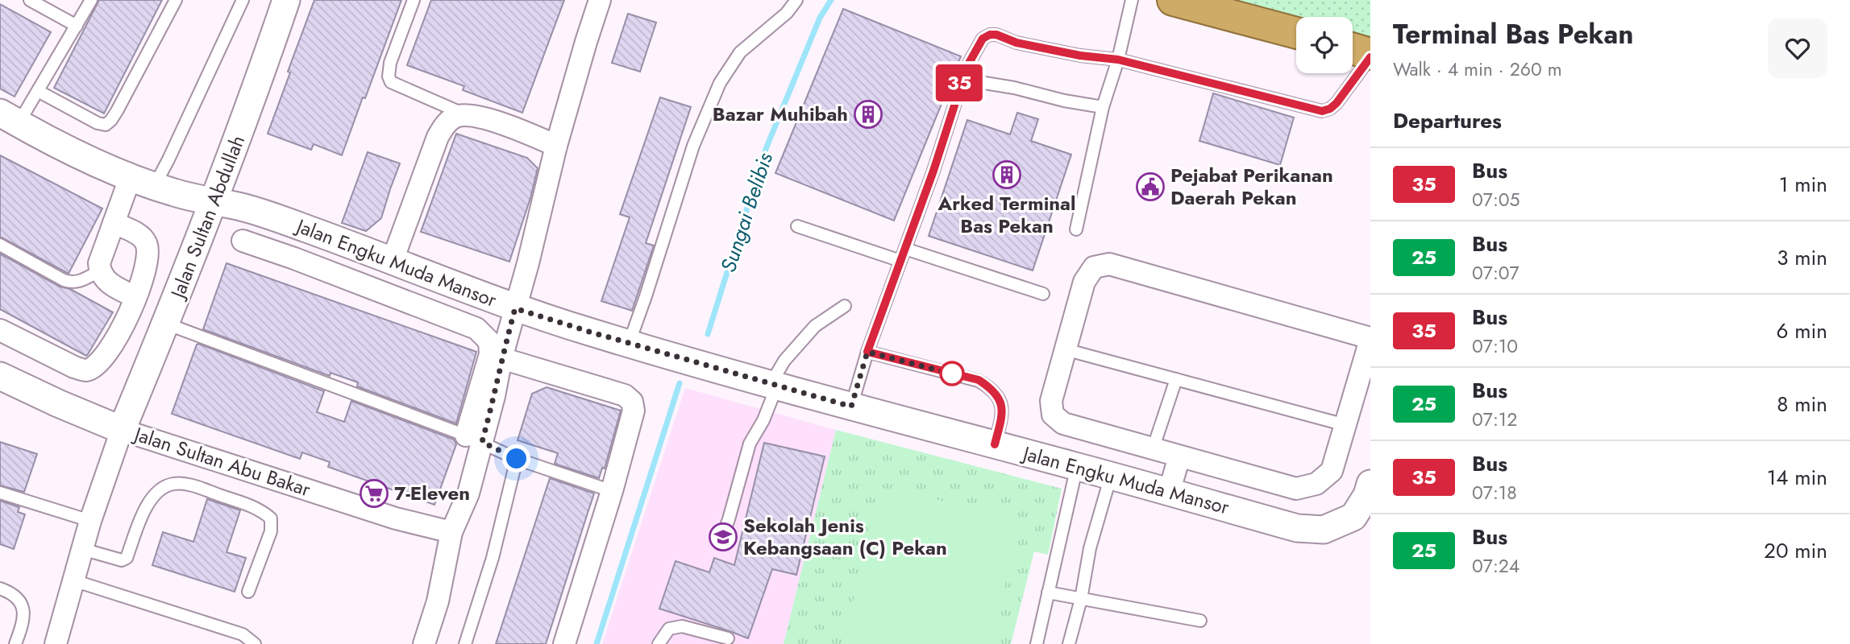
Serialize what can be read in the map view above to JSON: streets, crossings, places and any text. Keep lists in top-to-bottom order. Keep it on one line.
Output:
{"streets":{"street":["Jalan Sultan Abdullah","Jalan Engku Muda Mansor","Jalan Sultan Abu Bakar"]},"crossings":[["Jalan Sultan Abdullah","Jalan Engku Muda Mansor"],["Jalan Sultan Abdullah","Jalan Sultan Abu Bakar"]],"water":["Sungai Belibis"],"places":{"building":["Bazar Muhibah","Arked Terminal Bas Pekan"],"public building":["Pejabat Perikanan Daerah Pekan"],"supermarket":["7-Eleven"],"school or university":["Sekolah Jenis Kebangsaan (C) Pekan"]},"lines":["bus line 35"],"page":{"on_map":"35","heading":[["Terminal Bas Pekan","Walk · 4 min · 260 m"],"Departures"],"list":[{"mark":"35","name":"Bus","note":"07:05","value":"1 min"},{"mark":"25","name":"Bus","note":"07:07","value":"3 min"},{"mark":"35","name":"Bus","note":"07:10","value":"6 min"},{"mark":"25","name":"Bus","note":"07:12","value":"8 min"},{"mark":"35","name":"Bus","note":"07:18","value":"14 min"},{"mark":"25","name":"Bus","note":"07:24","value":"20 min"}]}}
